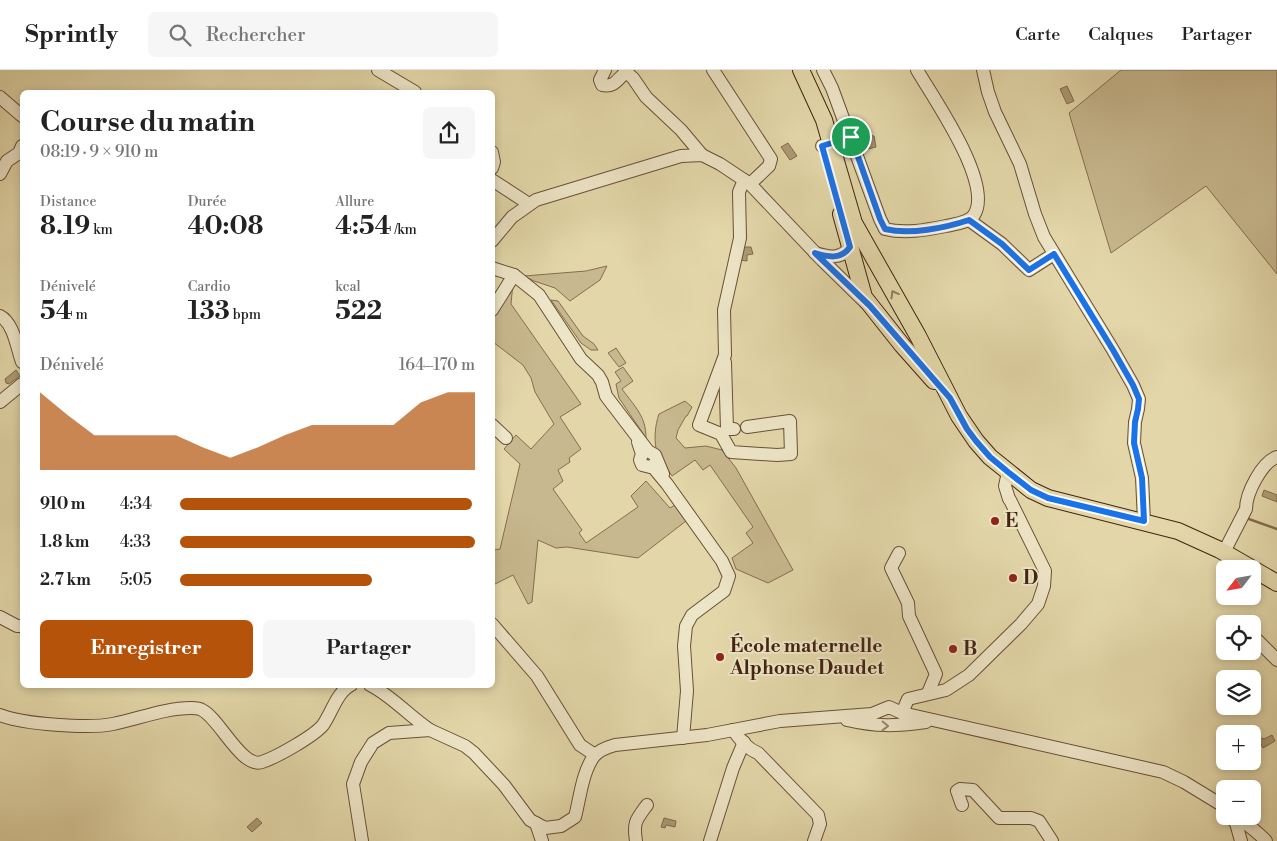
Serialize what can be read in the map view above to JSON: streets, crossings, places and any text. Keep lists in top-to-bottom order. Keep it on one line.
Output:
{"places":["E","D","B","École maternelle Alphonse Daudet"],"north":"bottom left","page":{"header":"Sprintly","search":"Rechercher","nav":["Carte","Calques","Partager"],"heading":["Course du matin","08:19 · 9 × 910 m"],"stats":[["Distance","8.19 km"],["Durée","40:08"],["Allure","4:54 /km"],["Dénivelé","54 m"],["Cardio","133 bpm"],["kcal","522"]],"chart":["Dénivelé","164–170 m"],"list":[{"name":"910 m","note":"4:34"},{"name":"1.8 km","note":"4:33"},{"name":"2.7 km","note":"5:05"}],"map_buttons":["+","−"],"buttons":["Enregistrer","Partager"]}}
